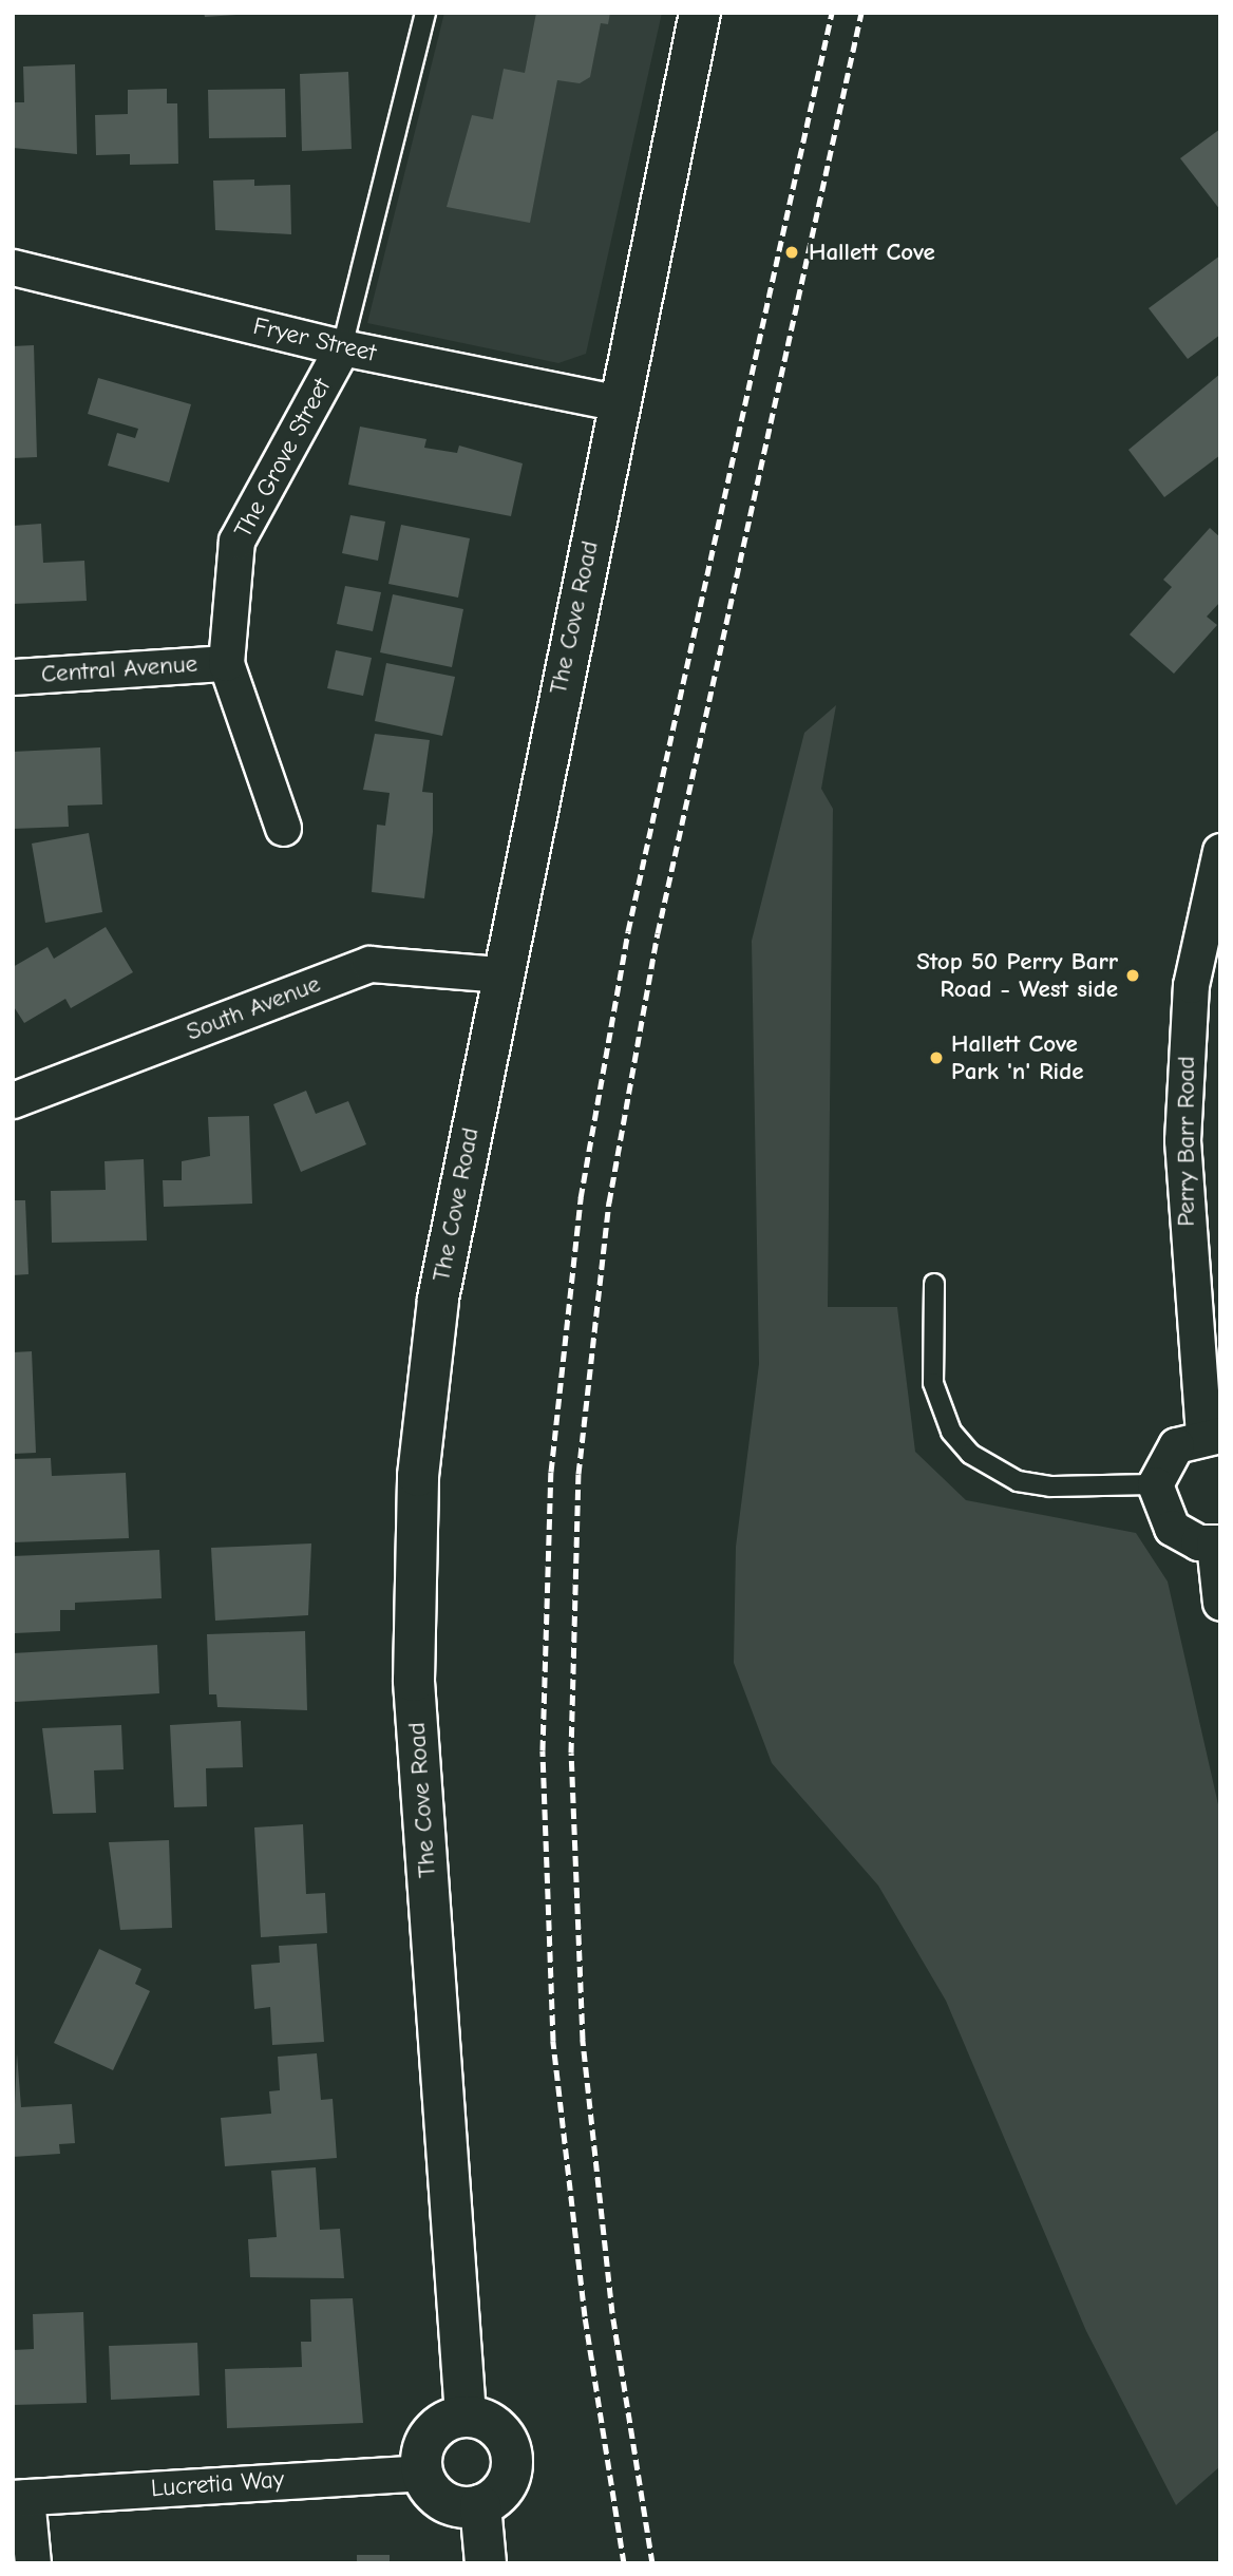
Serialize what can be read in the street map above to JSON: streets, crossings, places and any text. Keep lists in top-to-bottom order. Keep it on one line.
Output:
{"streets":{"street":["Fryer Street","The Grove Street","The Cove Road","Central Avenue","South Avenue","Perry Barr Road","Lucretia Way"]},"crossings":[["Fryer Street","The Grove Street"],["Fryer Street","The Cove Road"],["The Grove Street","Central Avenue"],["The Cove Road","South Avenue"],["The Cove Road","Lucretia Way"]],"places":["Hallett Cove","Stop 50 Perry Barr Road - West side","Hallett Cove Park 'n' Ride"]}
